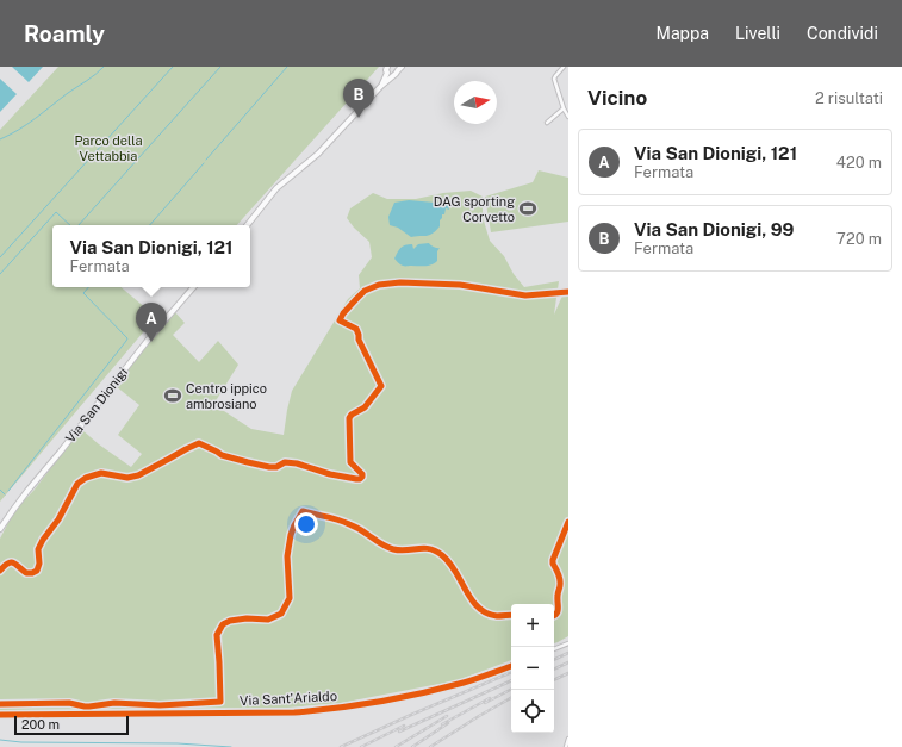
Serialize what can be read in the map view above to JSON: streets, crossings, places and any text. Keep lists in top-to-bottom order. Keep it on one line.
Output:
{"streets":{"street":["Via San Dionigi","Via Sant'Arialdo"]},"parks":["Parco della Vettabbia"],"places":{"sports":["DAG sporting Corvetto","Centro ippico ambrosiano"]},"scale_bar":"200 m","north":"right","page":{"header":"Roamly","nav":["Mappa","Livelli","Condividi"],"heading":["Vicino","2 risultati"],"pins":["B","A"],"list":[{"mark":"A","name":"Via San Dionigi, 121","note":"Fermata","value":"420 m"},{"mark":"B","name":"Via San Dionigi, 99","note":"Fermata","value":"720 m"}],"popup":["Via San Dionigi, 121","Fermata"],"map_buttons":["+","−"],"scale":"200 m"}}
